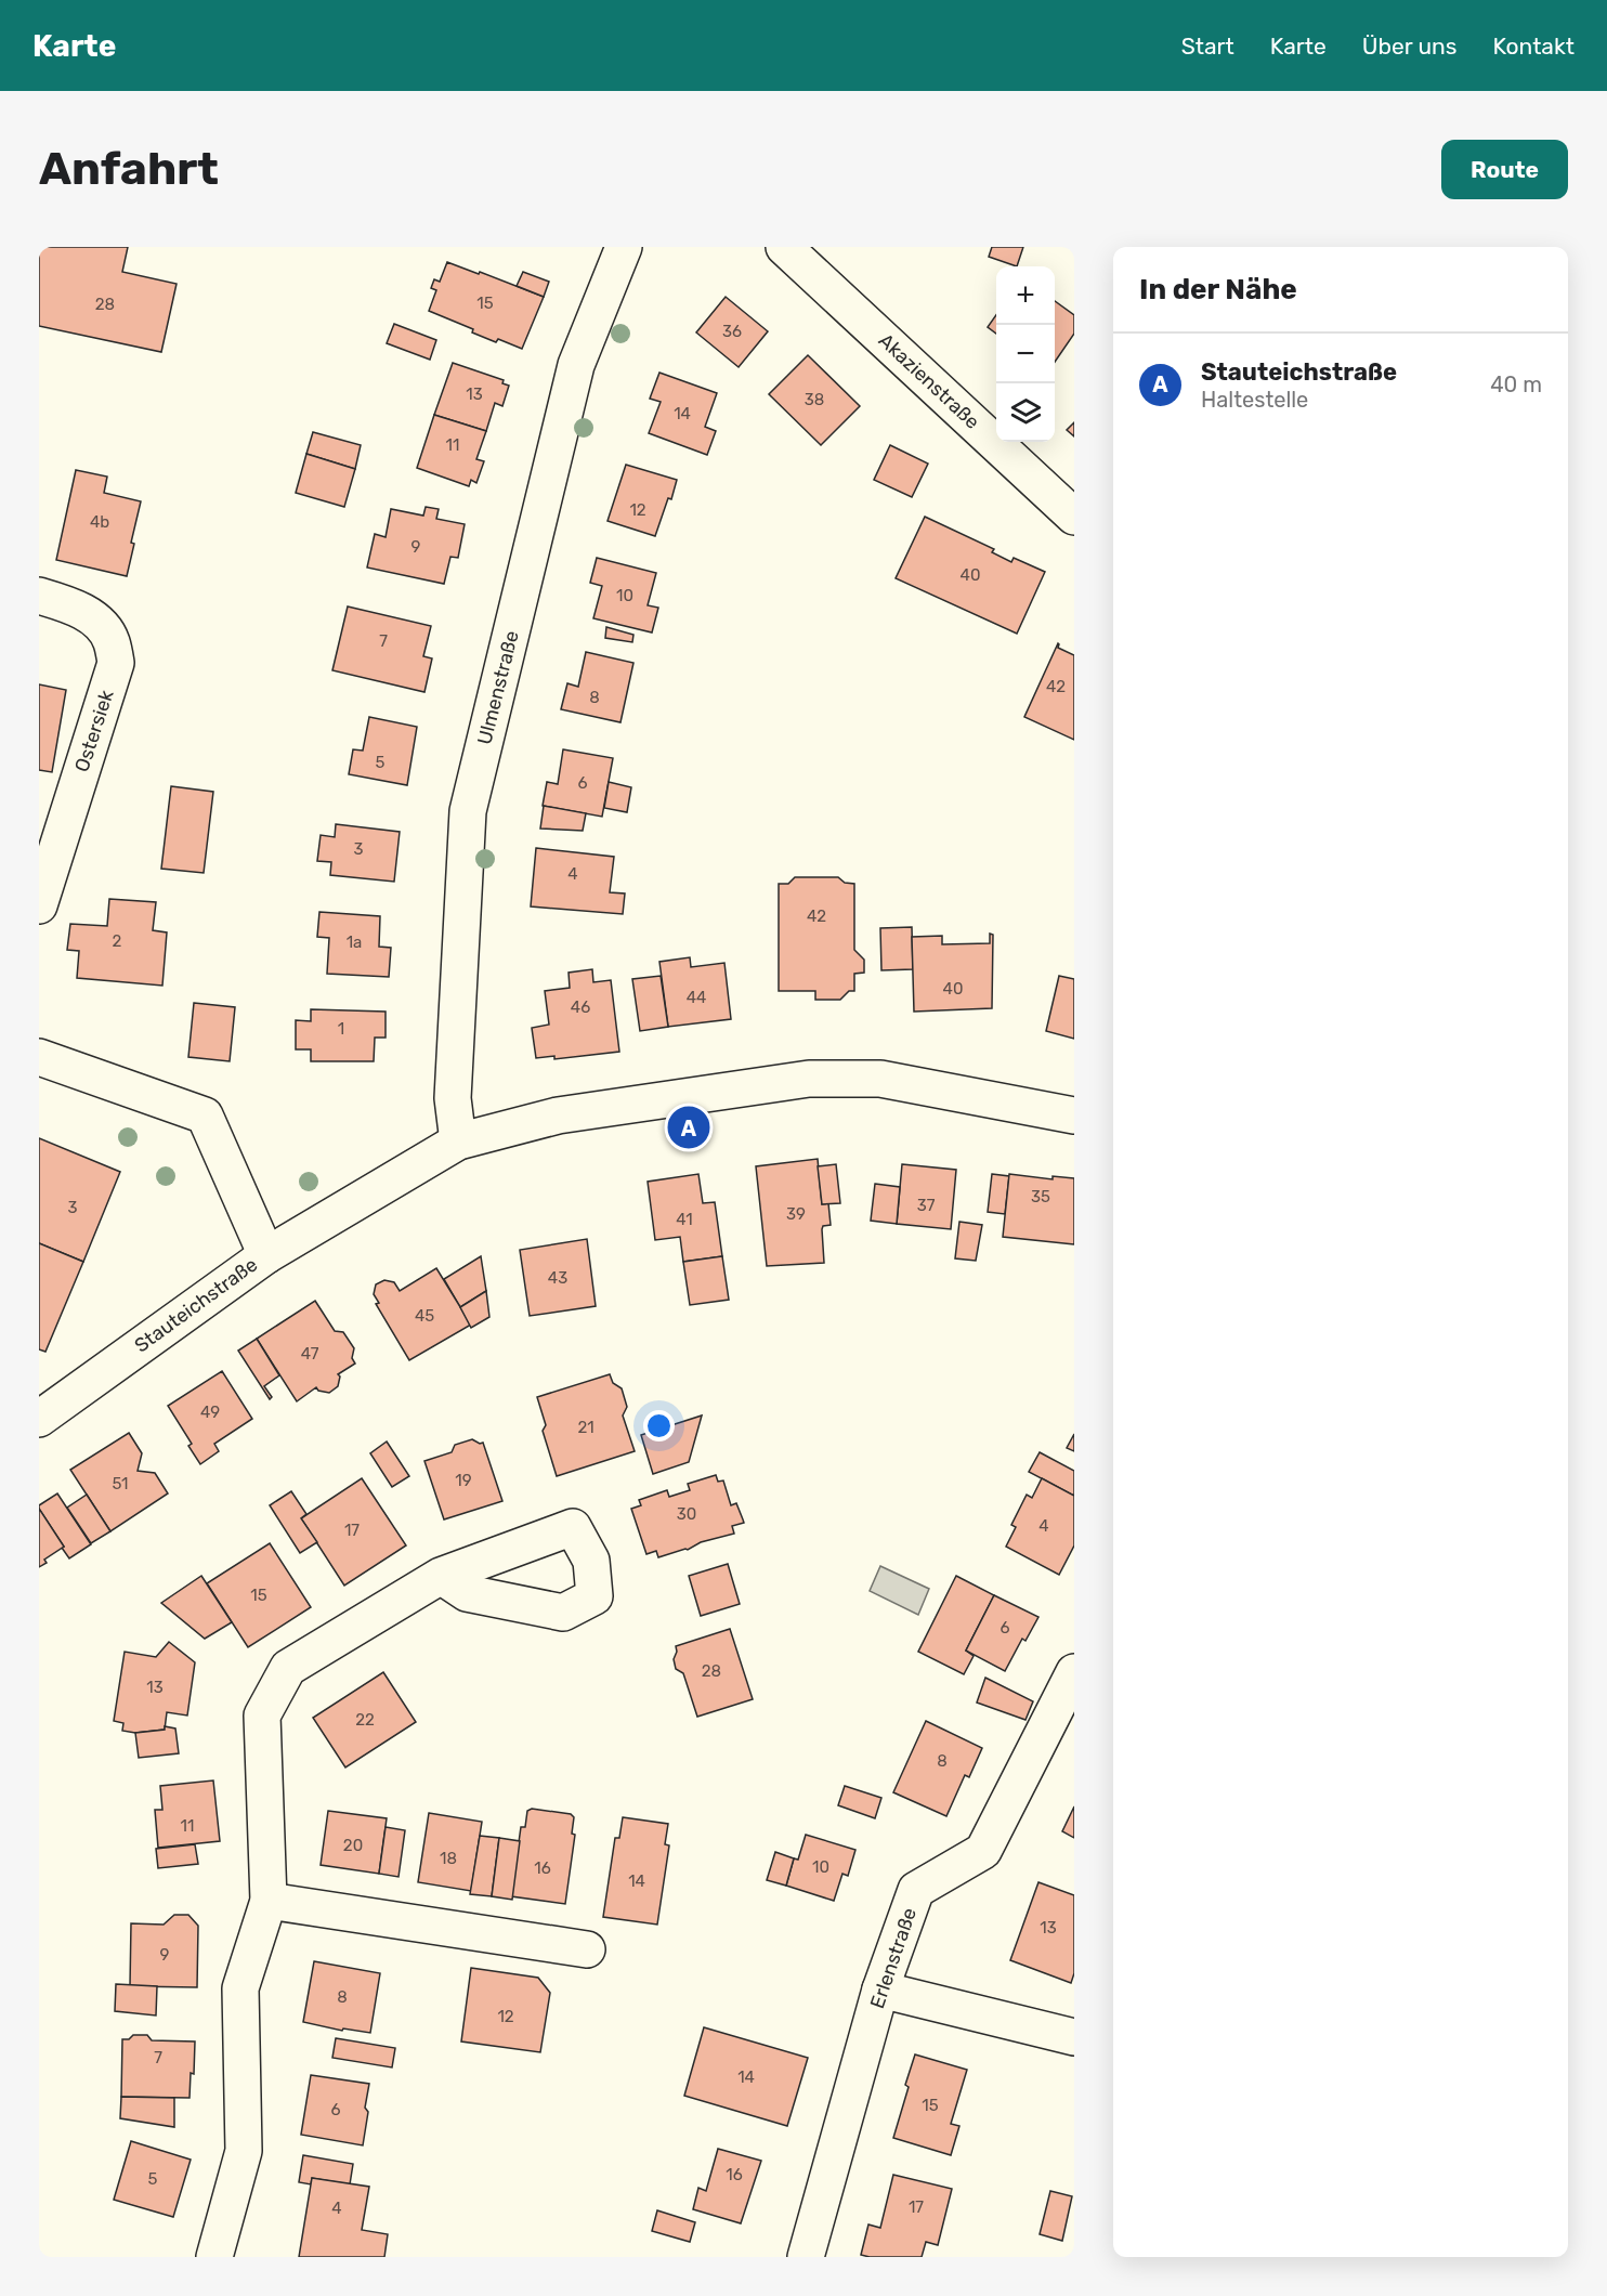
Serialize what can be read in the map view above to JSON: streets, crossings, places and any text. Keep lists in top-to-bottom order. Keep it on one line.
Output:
{"streets":{"street":["Akazienstraße","Ulmenstraße","Ostersiek","Stauteichstraße","Erlenstraße"]},"crossings":[["Ulmenstraße","Stauteichstraße"]],"house_numbers":["15","28","36","13","38","14","11","12","4b","9","40","10","7","42","8","5","6","3","4","42","2","1a","40","44","46","1","35","37","3","39","41","43","45","47","49","21","19","51","30","4","17","15","6","28","13","22","8","11","20","18","10","16","14","13","9","8","12","7","14","15","6","16","5","17","4"],"page":{"header":"Karte","nav":["Start","Karte","Über uns","Kontakt"],"buttons":"Route","title":"Anfahrt","heading":"In der Nähe","map_buttons":["+","−"],"list":[{"mark":"A","name":"Stauteichstraße","note":"Haltestelle","value":"40 m"}],"pins":"A"}}
